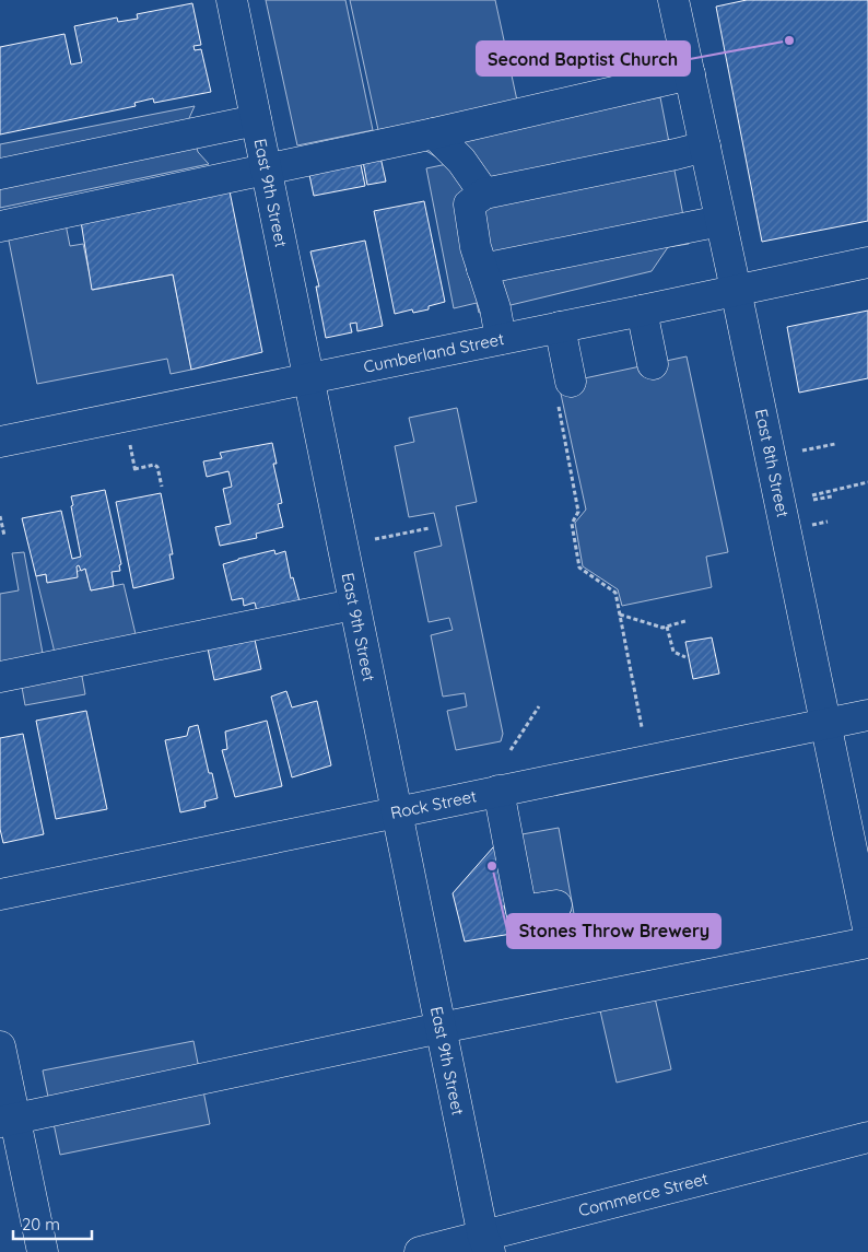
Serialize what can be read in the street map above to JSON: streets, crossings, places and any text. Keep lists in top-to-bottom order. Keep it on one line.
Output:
{"streets":{"main road":["East 9th Street","Cumberland Street","East 8th Street","Rock Street","Commerce Street"]},"crossings":[["East 9th Street","Cumberland Street"],["East 9th Street","Rock Street"],["East 9th Street","Commerce Street"],["Cumberland Street","East 8th Street"],["East 8th Street","Rock Street"]],"places":["Second Baptist Church","Stones Throw Brewery"],"scale_bar":"20 m"}
